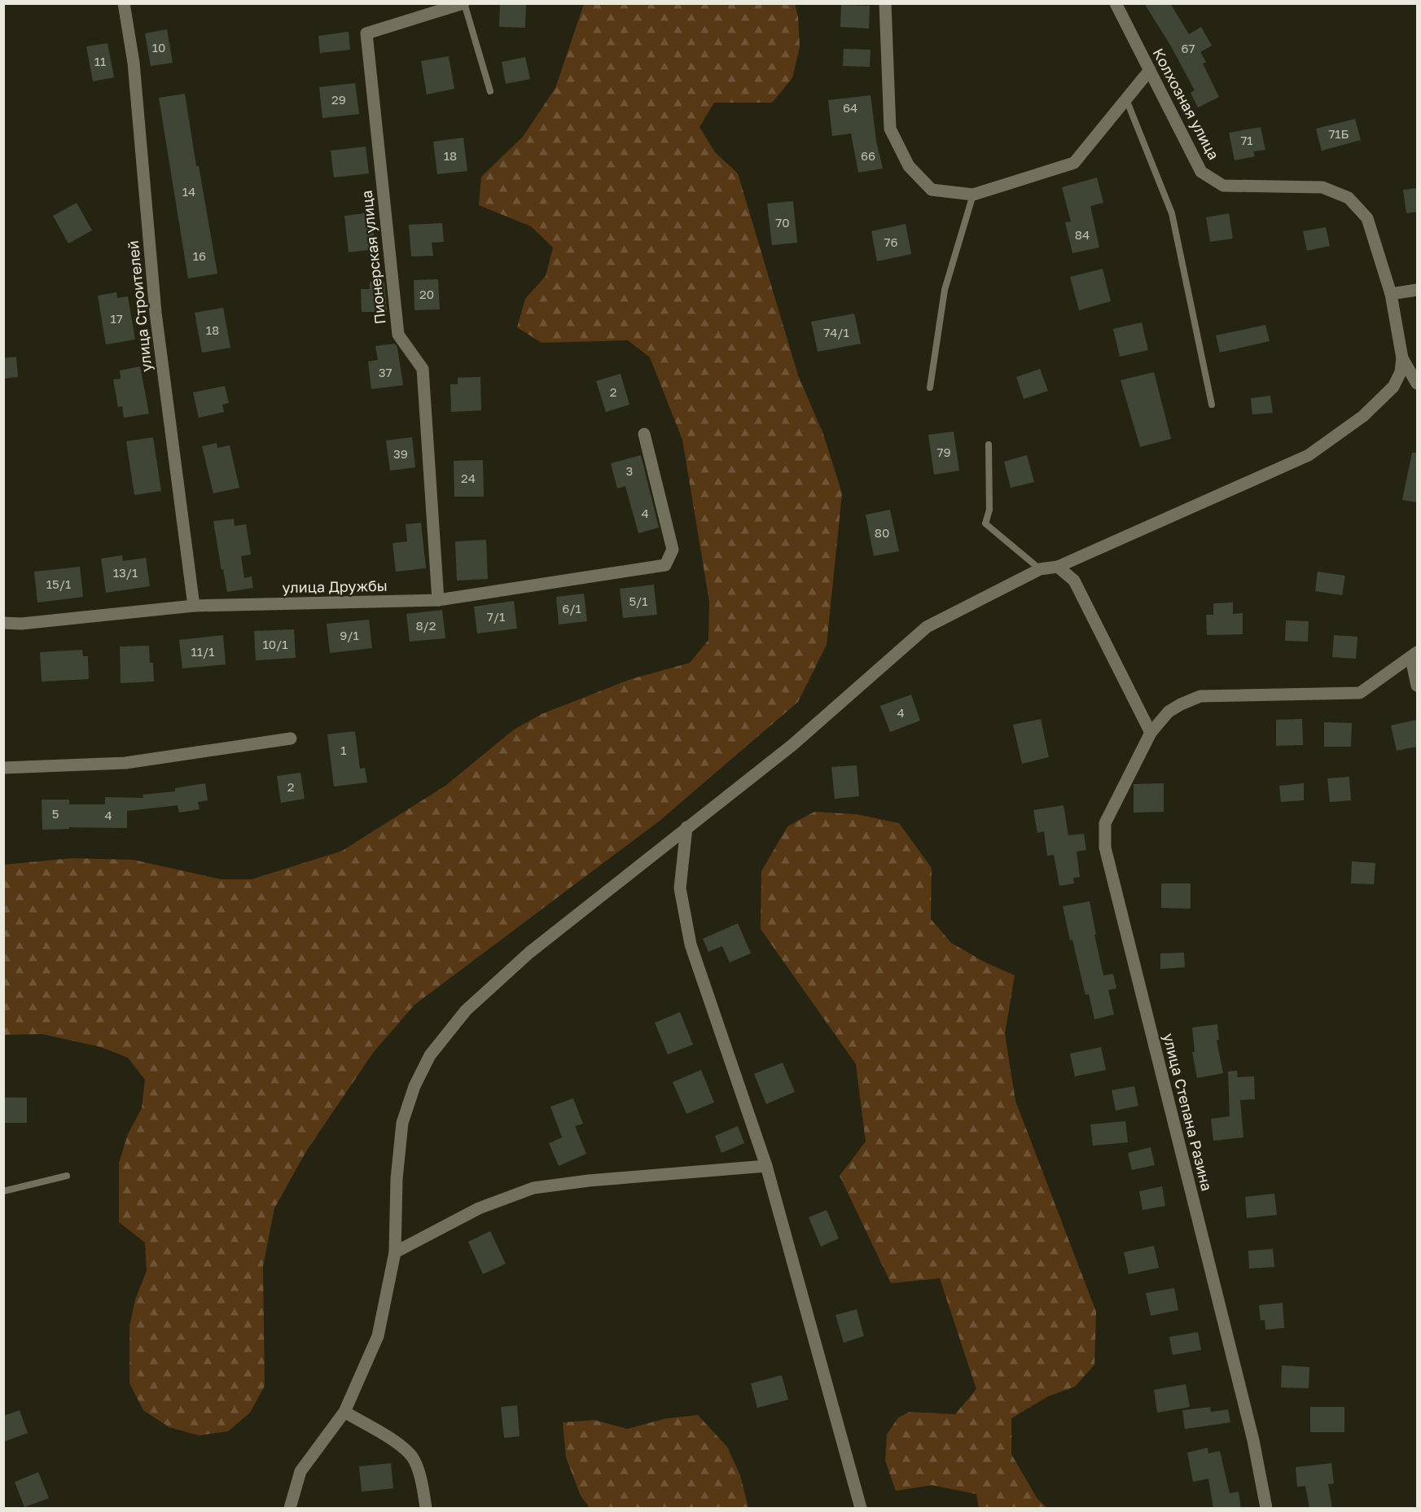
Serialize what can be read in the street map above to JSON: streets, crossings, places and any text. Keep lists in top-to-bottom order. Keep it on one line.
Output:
{"streets":{"street":["Колхозная улица","Пионерская улица","улица Строителей","улица Дружбы","улица Степана Разина"]},"crossings":[["Пионерская улица","улица Дружбы"],["улица Строителей","улица Дружбы"]],"house_numbers":["10","67","11","29","64","71Б","71","18","66","14","70","84","76","16","20","17","18","74/1","37","2","79","39","3","24","4","80","13/1","15/1","5/1","6/1","7/1","8/2","9/1","10/1","11/1","4","1","2","5","4"]}
